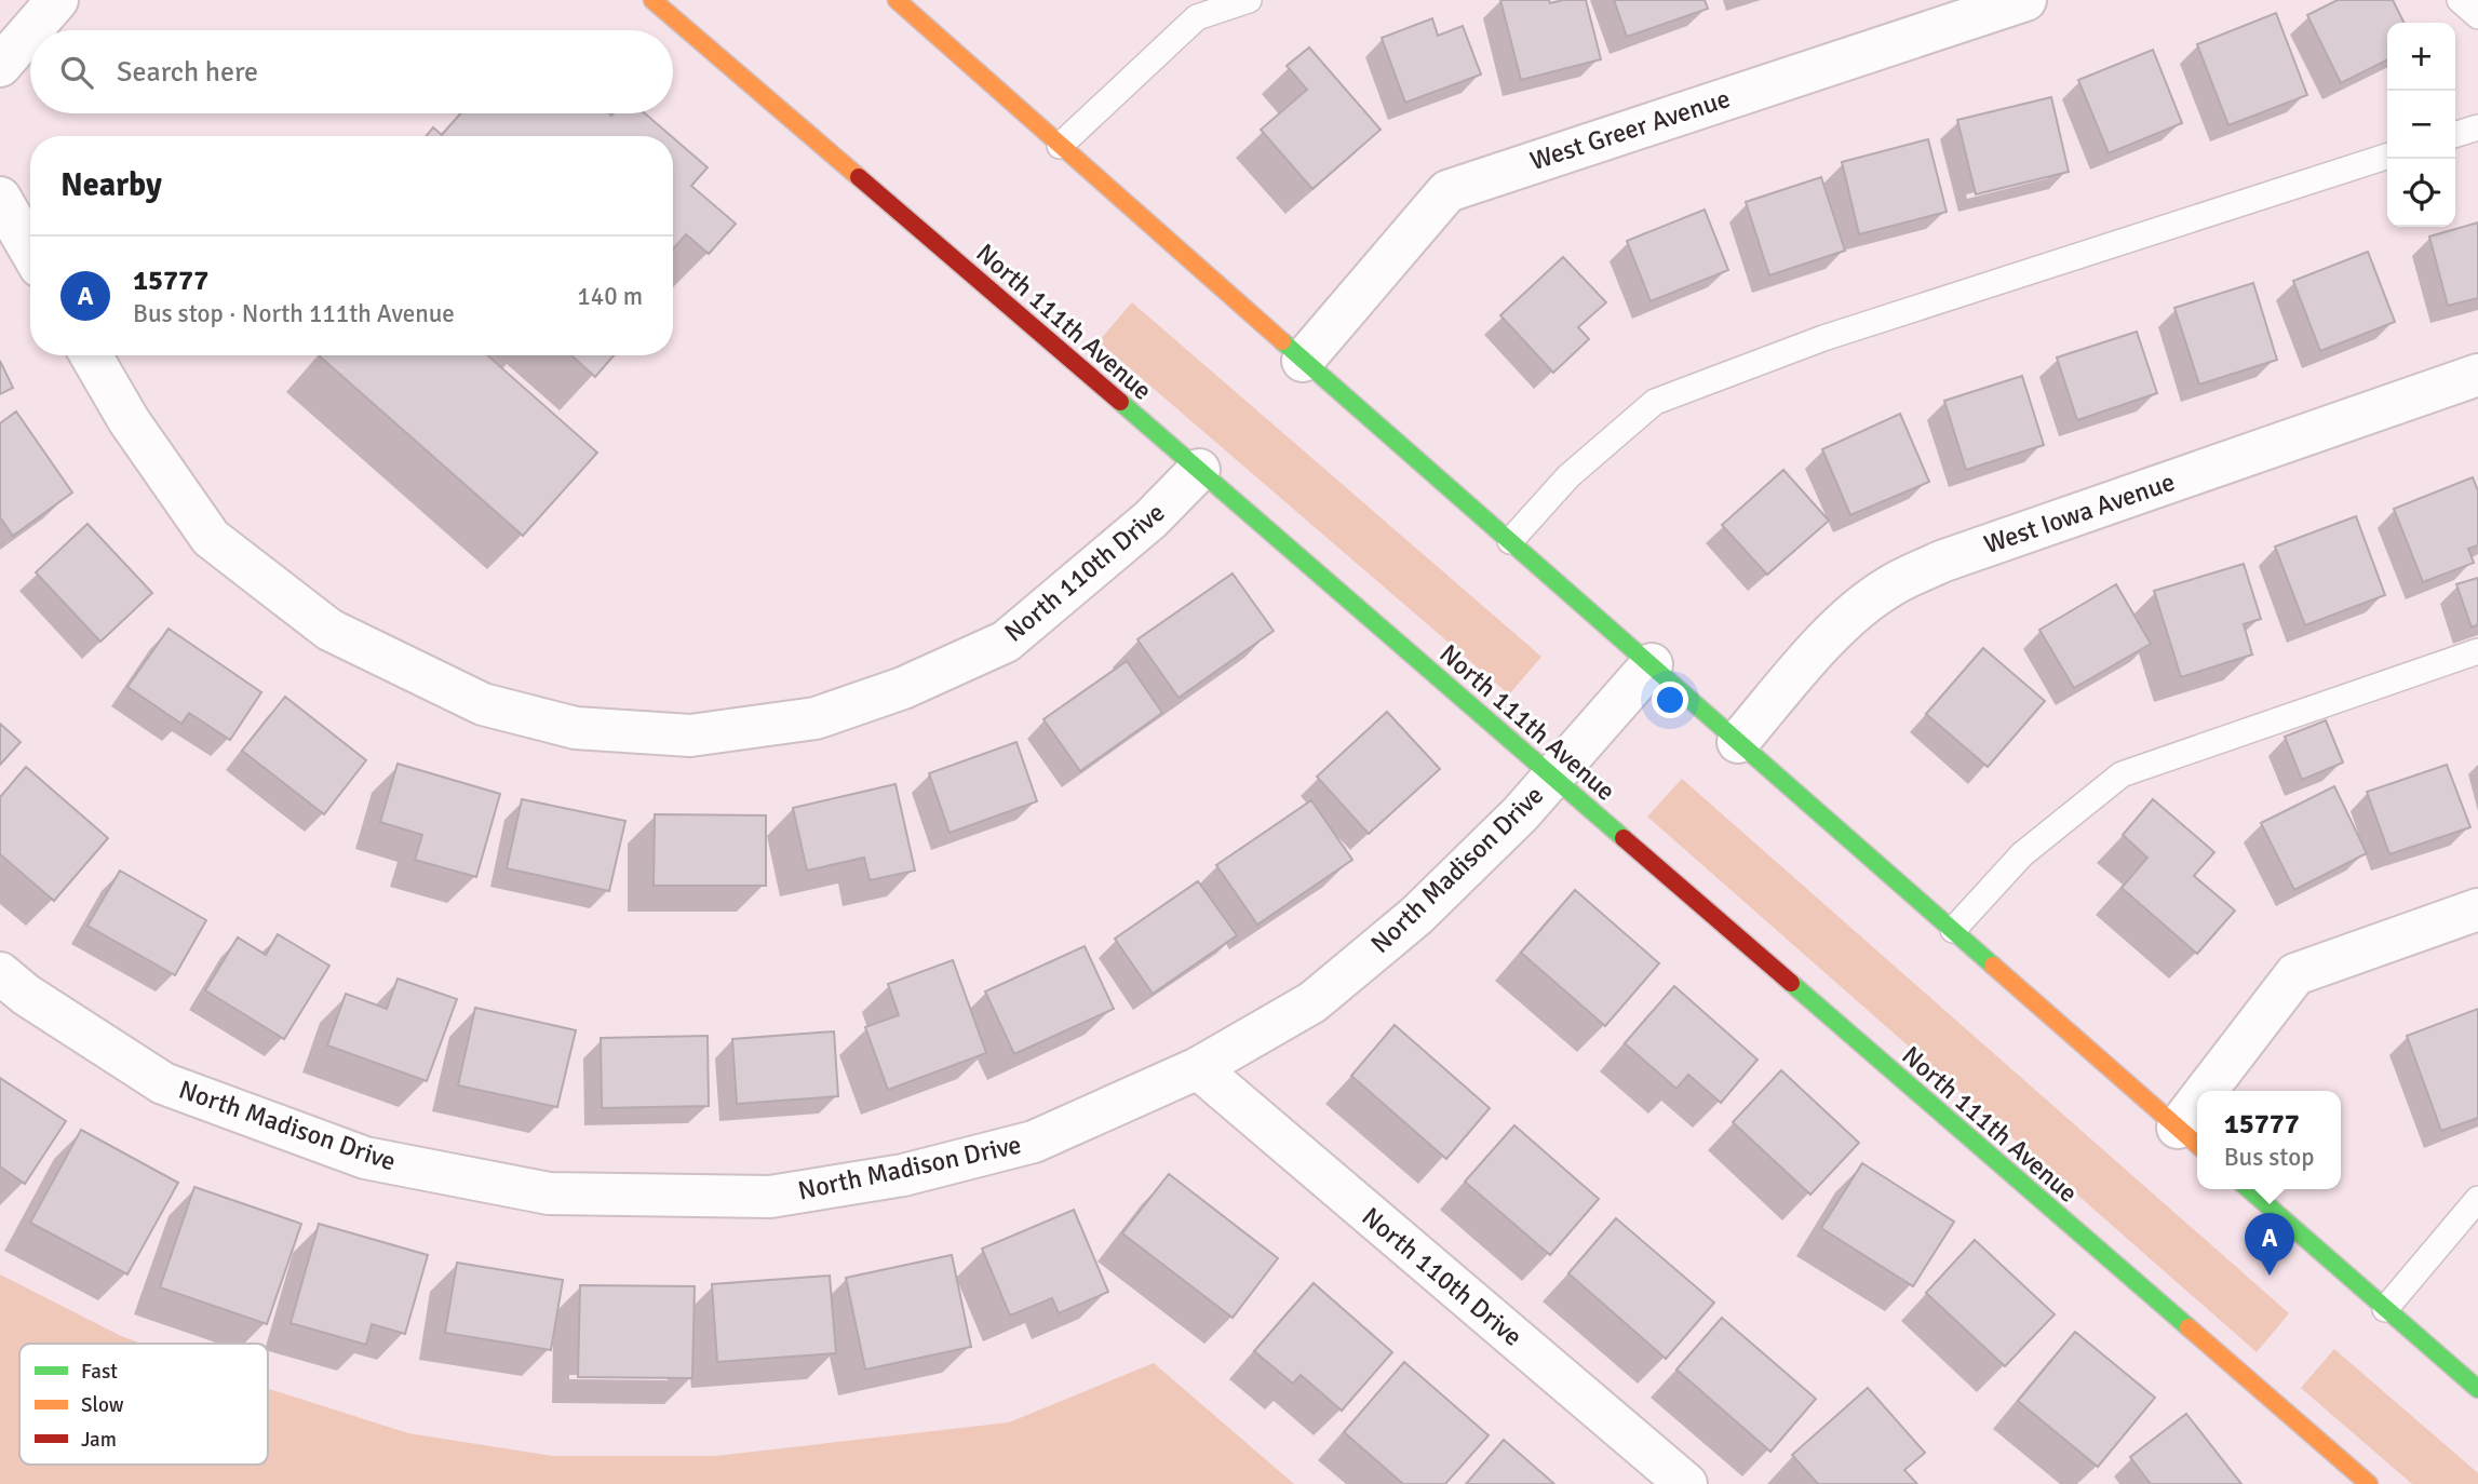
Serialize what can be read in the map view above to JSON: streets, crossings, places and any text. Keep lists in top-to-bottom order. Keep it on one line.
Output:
{"streets":{"street":["West Greer Avenue","North 111th Avenue","West Iowa Avenue","North 110th Drive","North Madison Drive"]},"crossings":[["North 111th Avenue","North 110th Drive"],["North 111th Avenue","North Madison Drive"],["North 110th Drive","North Madison Drive"]],"legend":["Fast","Slow","Jam"],"page":{"map_buttons":["+","−"],"search":"Search here","heading":"Nearby","list":[{"mark":"A","name":"15777","note":"Bus stop · North 111th Avenue","value":"140 m"}],"popup":["15777","Bus stop"],"pins":"A"}}
